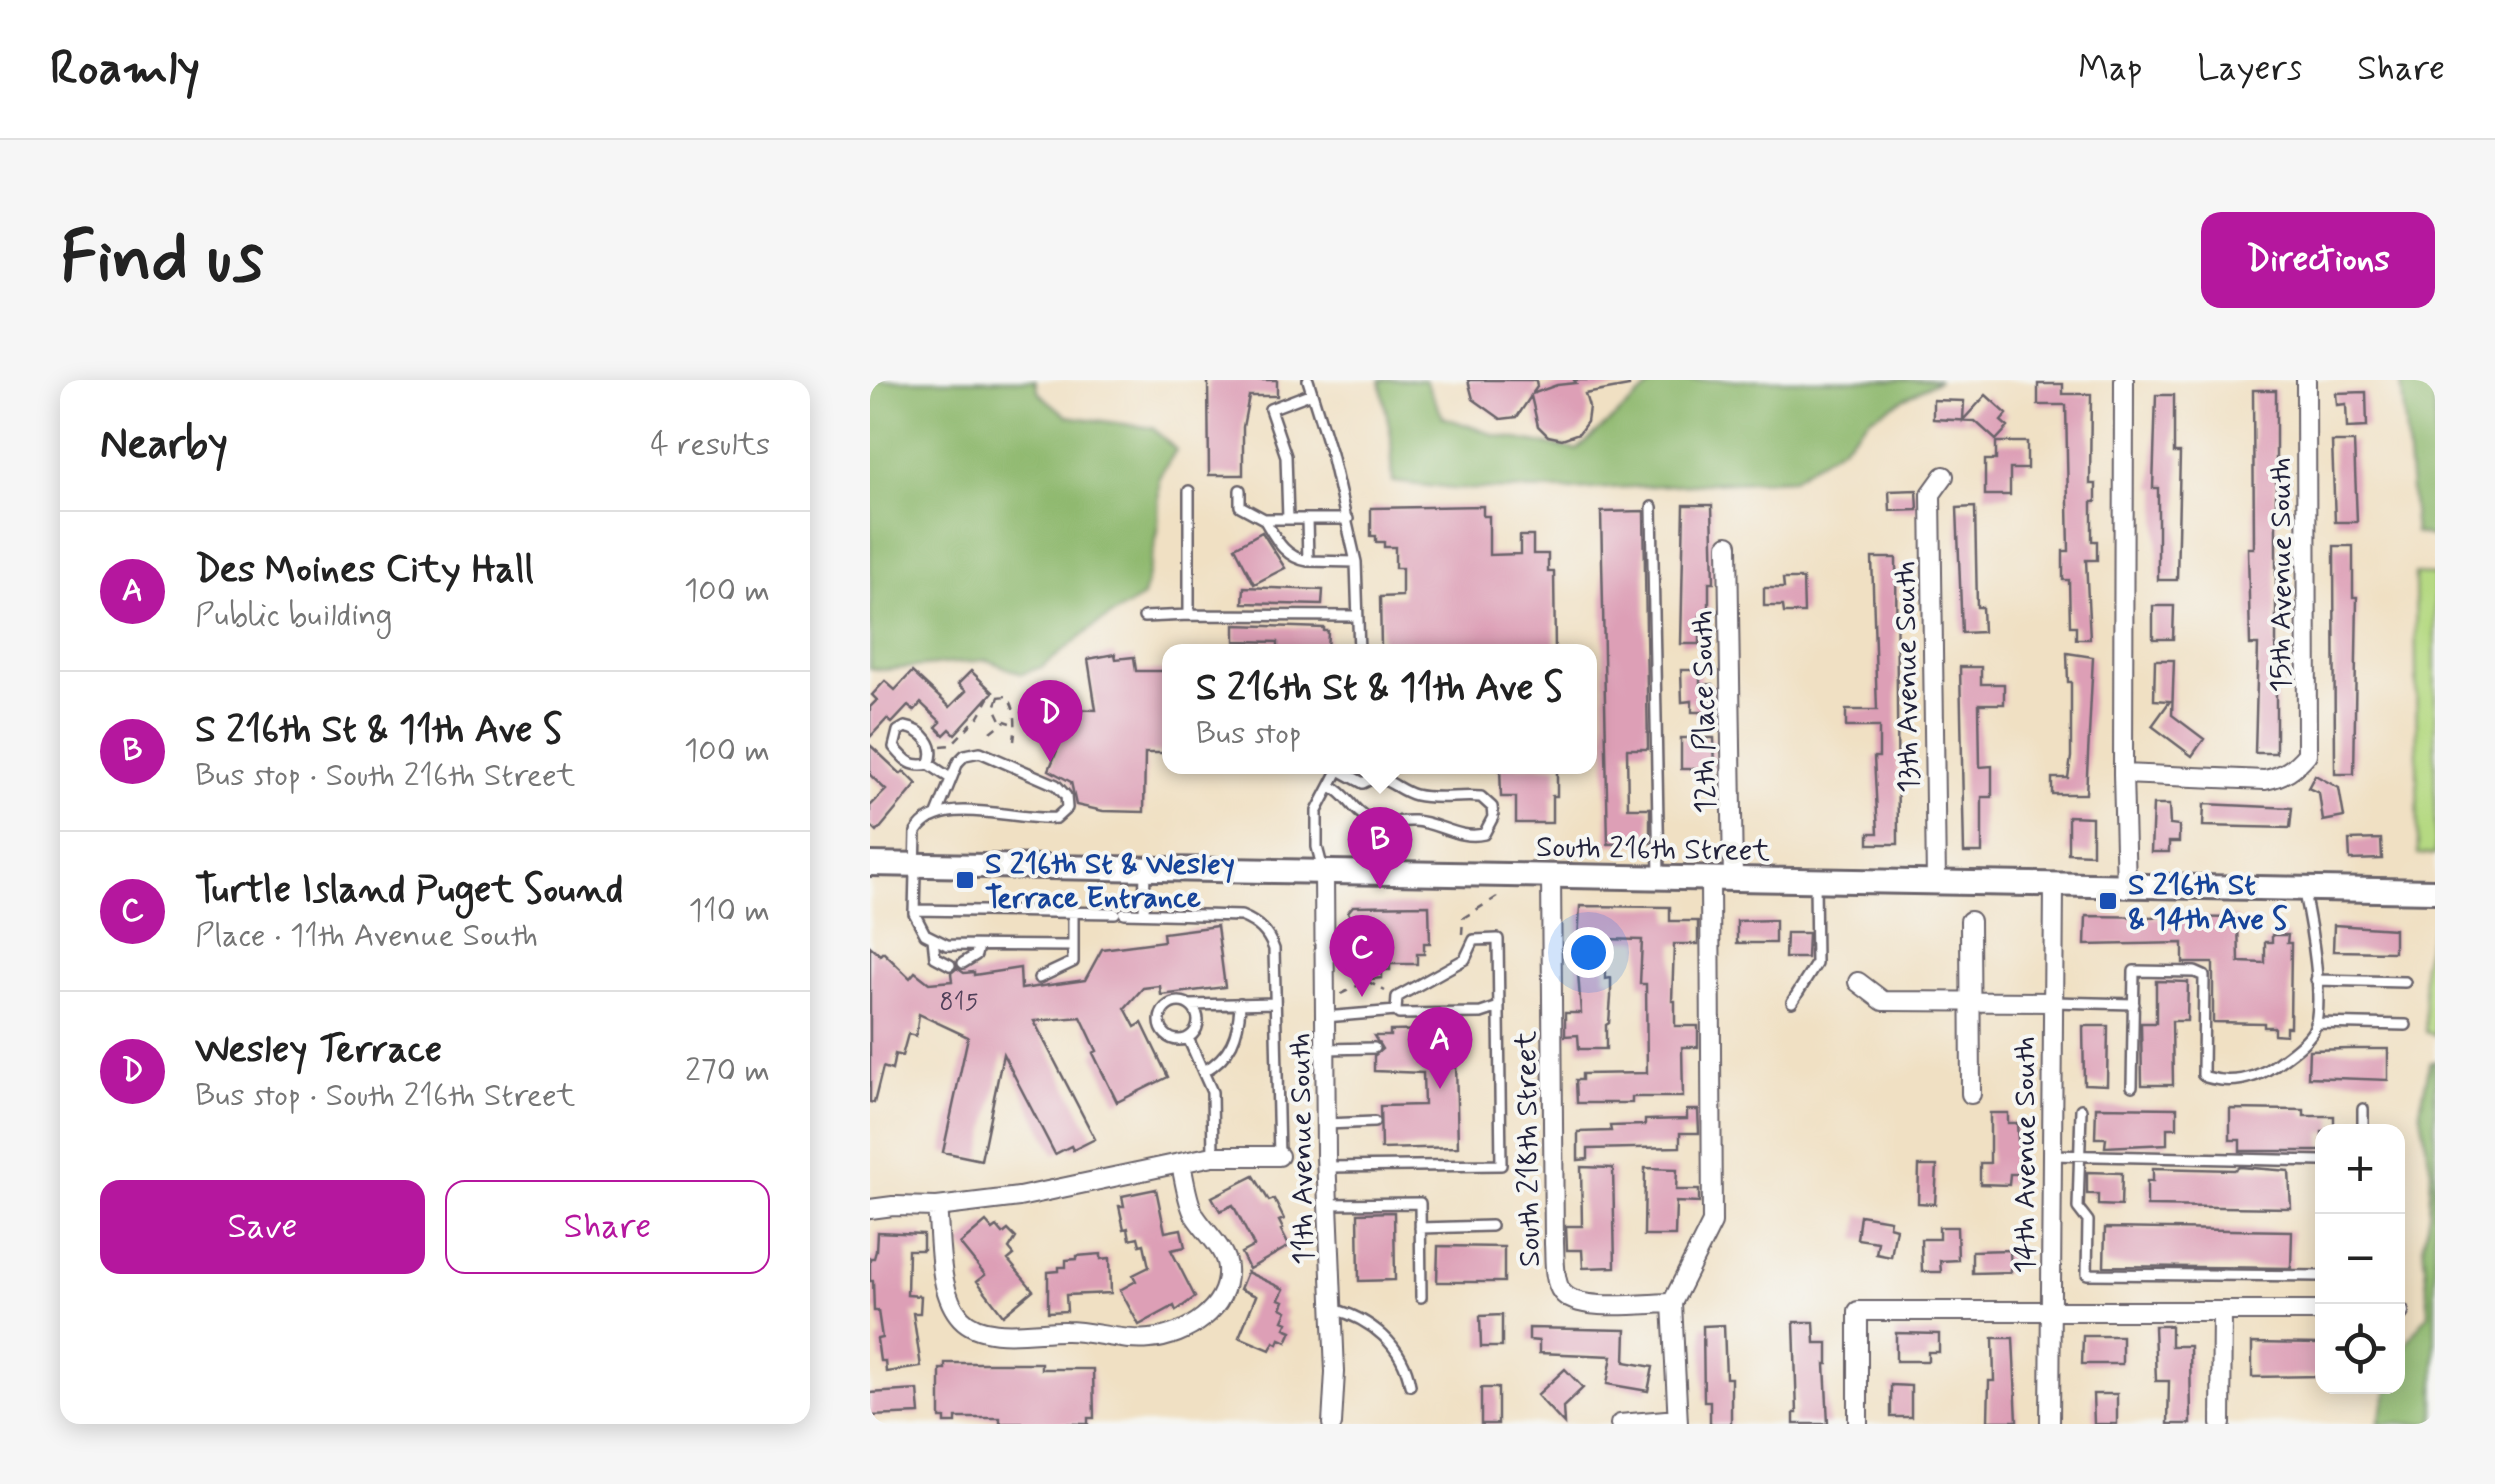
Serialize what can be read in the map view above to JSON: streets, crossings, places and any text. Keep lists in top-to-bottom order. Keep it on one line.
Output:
{"streets":{"main road":["South 216th Street"],"street":["15th Avenue South","13th Avenue South","12th Place South","11th Avenue South","South 218th Street","14th Avenue South"]},"crossings":[["13th Avenue South","South 216th Street"],["12th Place South","South 216th Street"],["South 216th Street","11th Avenue South"],["South 216th Street","South 218th Street"],["South 216th Street","14th Avenue South"]],"places":{"transit":["S 216th St & Wesley Terrace Entrance","S 216th St & 14th Ave S"]},"house_numbers":["815"],"page":{"header":"Roamly","nav":["Map","Layers","Share"],"buttons":["Directions",["Save","Share"]],"title":"Find us","heading":["Nearby","4 results"],"list":[{"mark":"A","name":"Des Moines City Hall","note":"Public building","value":"100 m"},{"mark":"B","name":"S 216th St & 11th Ave S","note":"Bus stop · South 216th Street","value":"100 m"},{"mark":"C","name":"Turtle Island Puget Sound","note":"Place · 11th Avenue South","value":"110 m"},{"mark":"D","name":"Wesley Terrace","note":"Bus stop · South 216th Street","value":"270 m"}],"popup":["S 216th St & 11th Ave S","Bus stop"],"pins":["D","B","C","A"],"map_buttons":["+","−"]}}
